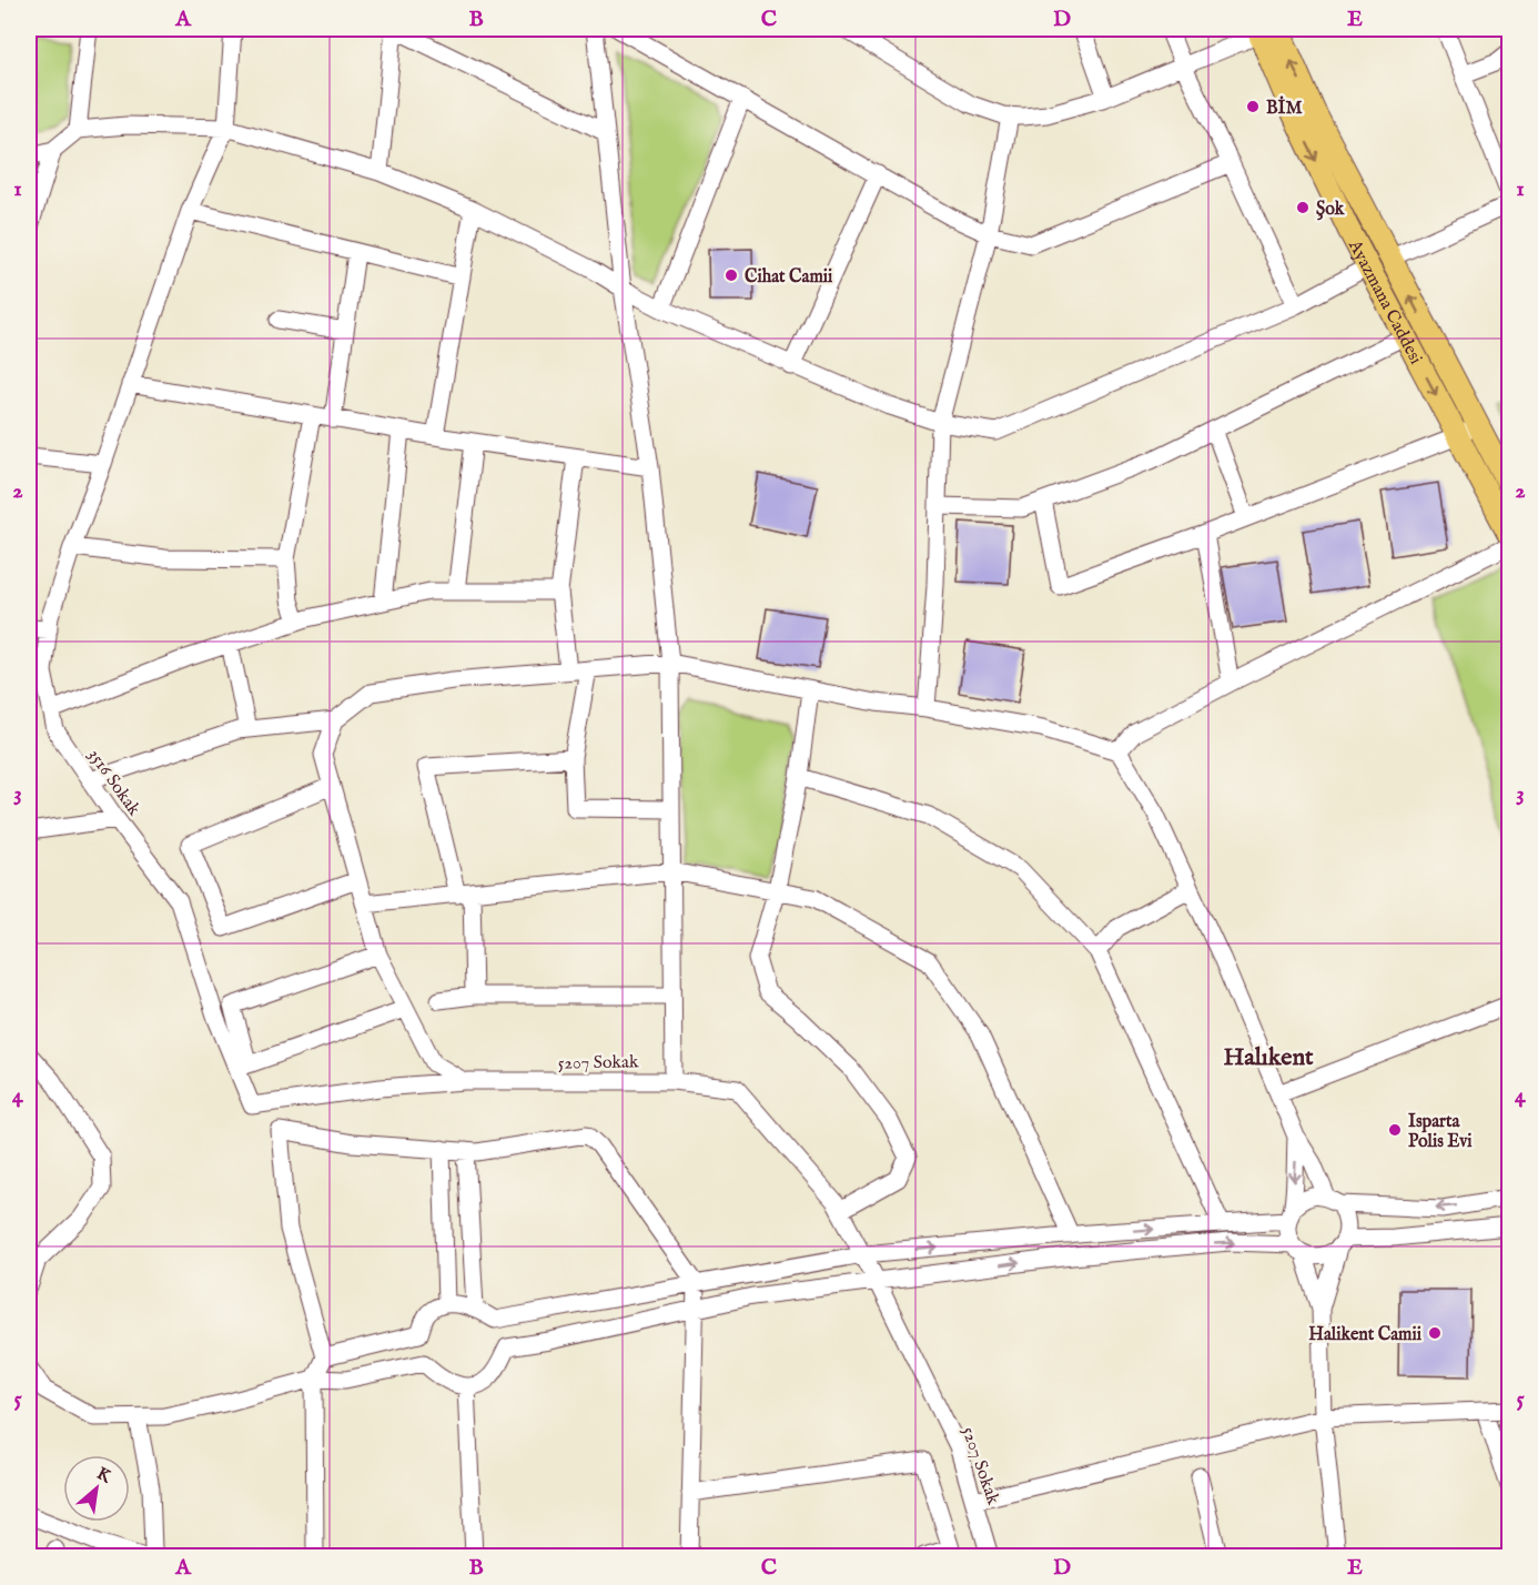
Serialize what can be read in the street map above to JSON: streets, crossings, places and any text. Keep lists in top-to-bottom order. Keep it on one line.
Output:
{"streets":{"main road":["Ayazmana Caddesi"],"street":["3516 Sokak","5207 Sokak"]},"crossings":[["3516 Sokak","5207 Sokak"]],"districts":["Halıkent"],"places":["BİM","Şok","Cihat Camii","Isparta Polis Evi","Halikent Camii"],"north":"top right","grid":{"columns":["A","B","C","D","E"],"rows":["1","2","3","4","5"]}}
